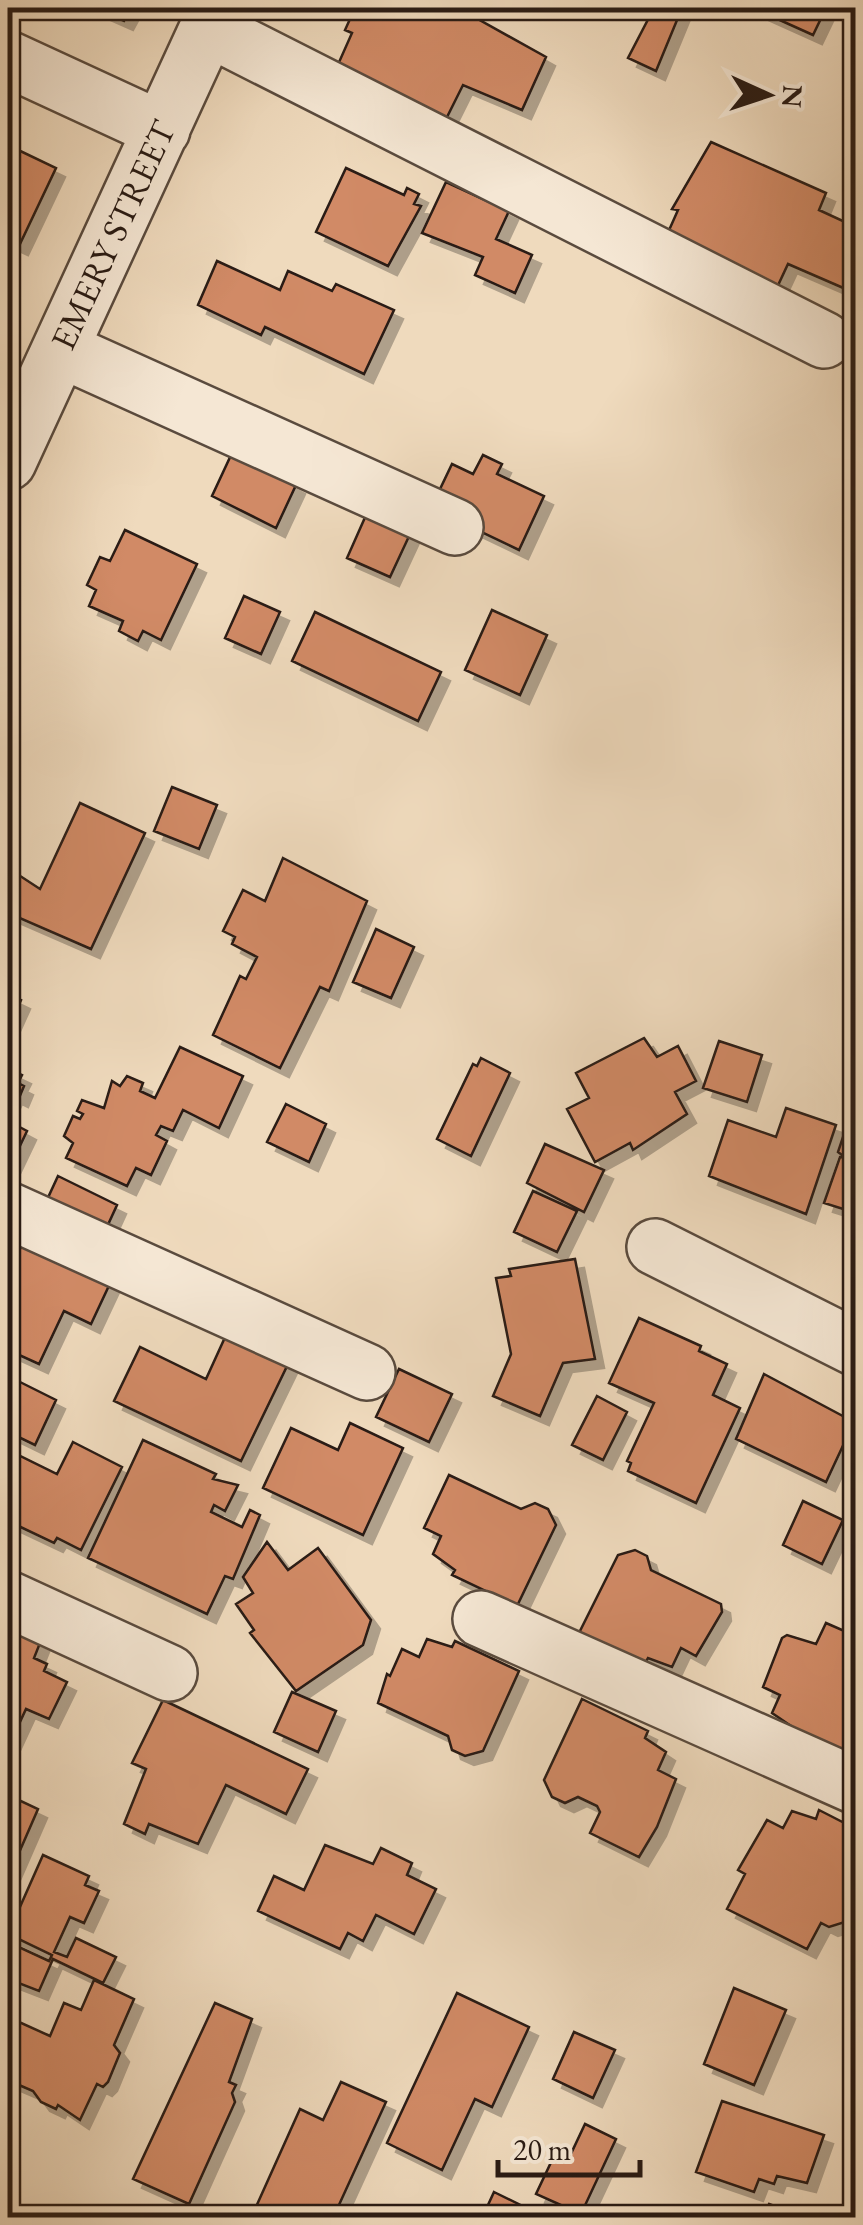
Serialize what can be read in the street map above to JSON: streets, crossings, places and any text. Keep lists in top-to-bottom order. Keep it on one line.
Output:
{"streets":{"street":["EMERY STREET"]},"scale_bar":"20 m","north":"right"}
